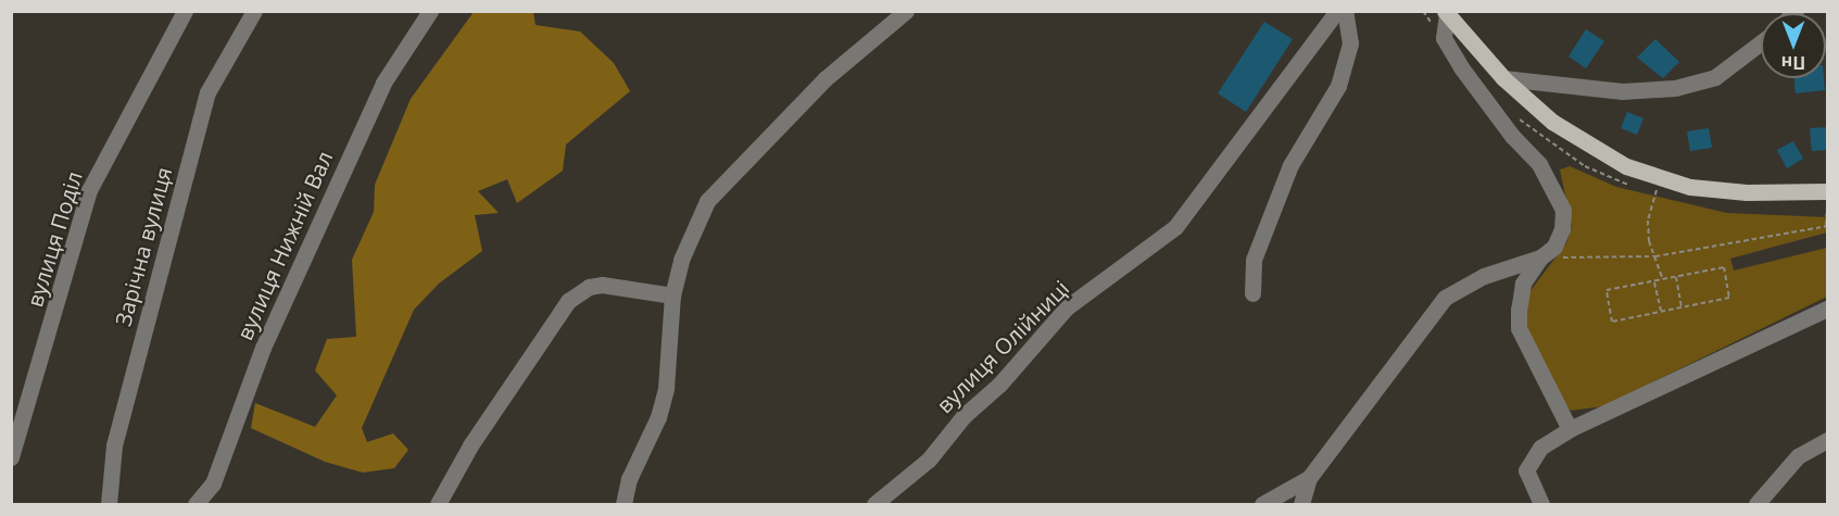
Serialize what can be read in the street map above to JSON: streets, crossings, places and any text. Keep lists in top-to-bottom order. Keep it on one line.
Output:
{"streets":{"street":["вулиця Поділ","вулиця Нижній Вал","Зарічна вулиця","вулиця Олійниці"]},"north":"bottom"}
